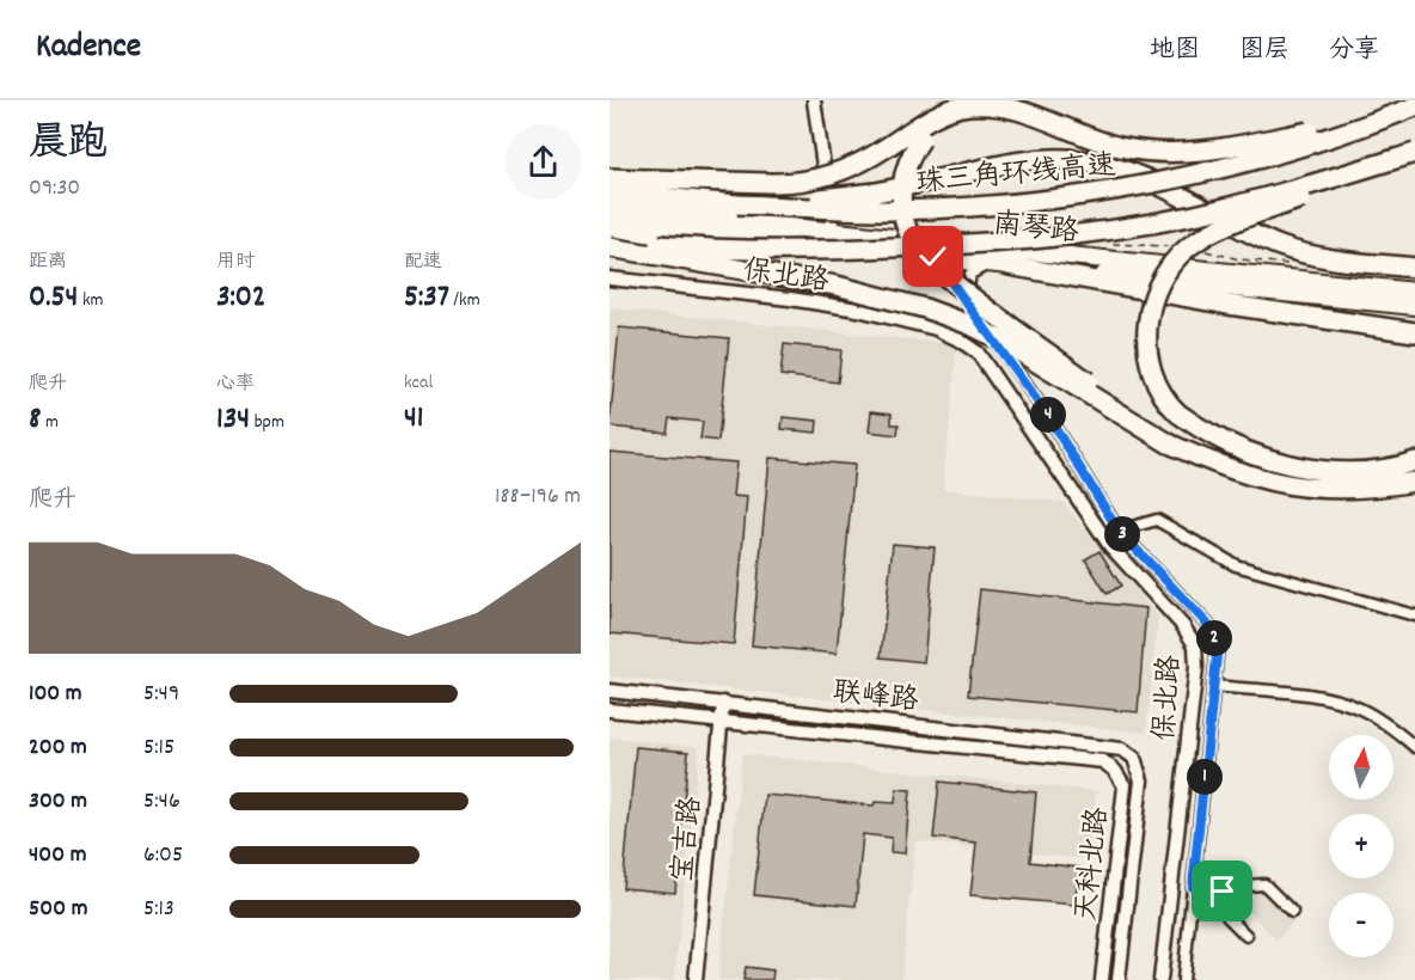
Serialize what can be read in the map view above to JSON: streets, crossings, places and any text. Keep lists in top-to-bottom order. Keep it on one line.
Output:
{"streets":{"highway":["珠三角环线高速"],"main road":["南琴路"],"street":["保北路","联峰路","宝吉路","天科北路"]},"crossings":[["联峰路","宝吉路"],["联峰路","天科北路"]],"north":"top","page":{"header":"Kadence","nav":["地图","图层","分享"],"heading":["晨跑","09:30"],"stats":[["距离","0.54 km"],["用时","3:02"],["配速","5:37 /km"],["爬升","8 m"],["心率","134 bpm"],["kcal","41"]],"pins":["4","3","2","1"],"chart":["爬升","188–196 m"],"list":[{"name":"100 m","note":"5:49"},{"name":"200 m","note":"5:15"},{"name":"300 m","note":"5:46"},{"name":"400 m","note":"6:05"},{"name":"500 m","note":"5:13"}],"map_buttons":["+","−"]}}
